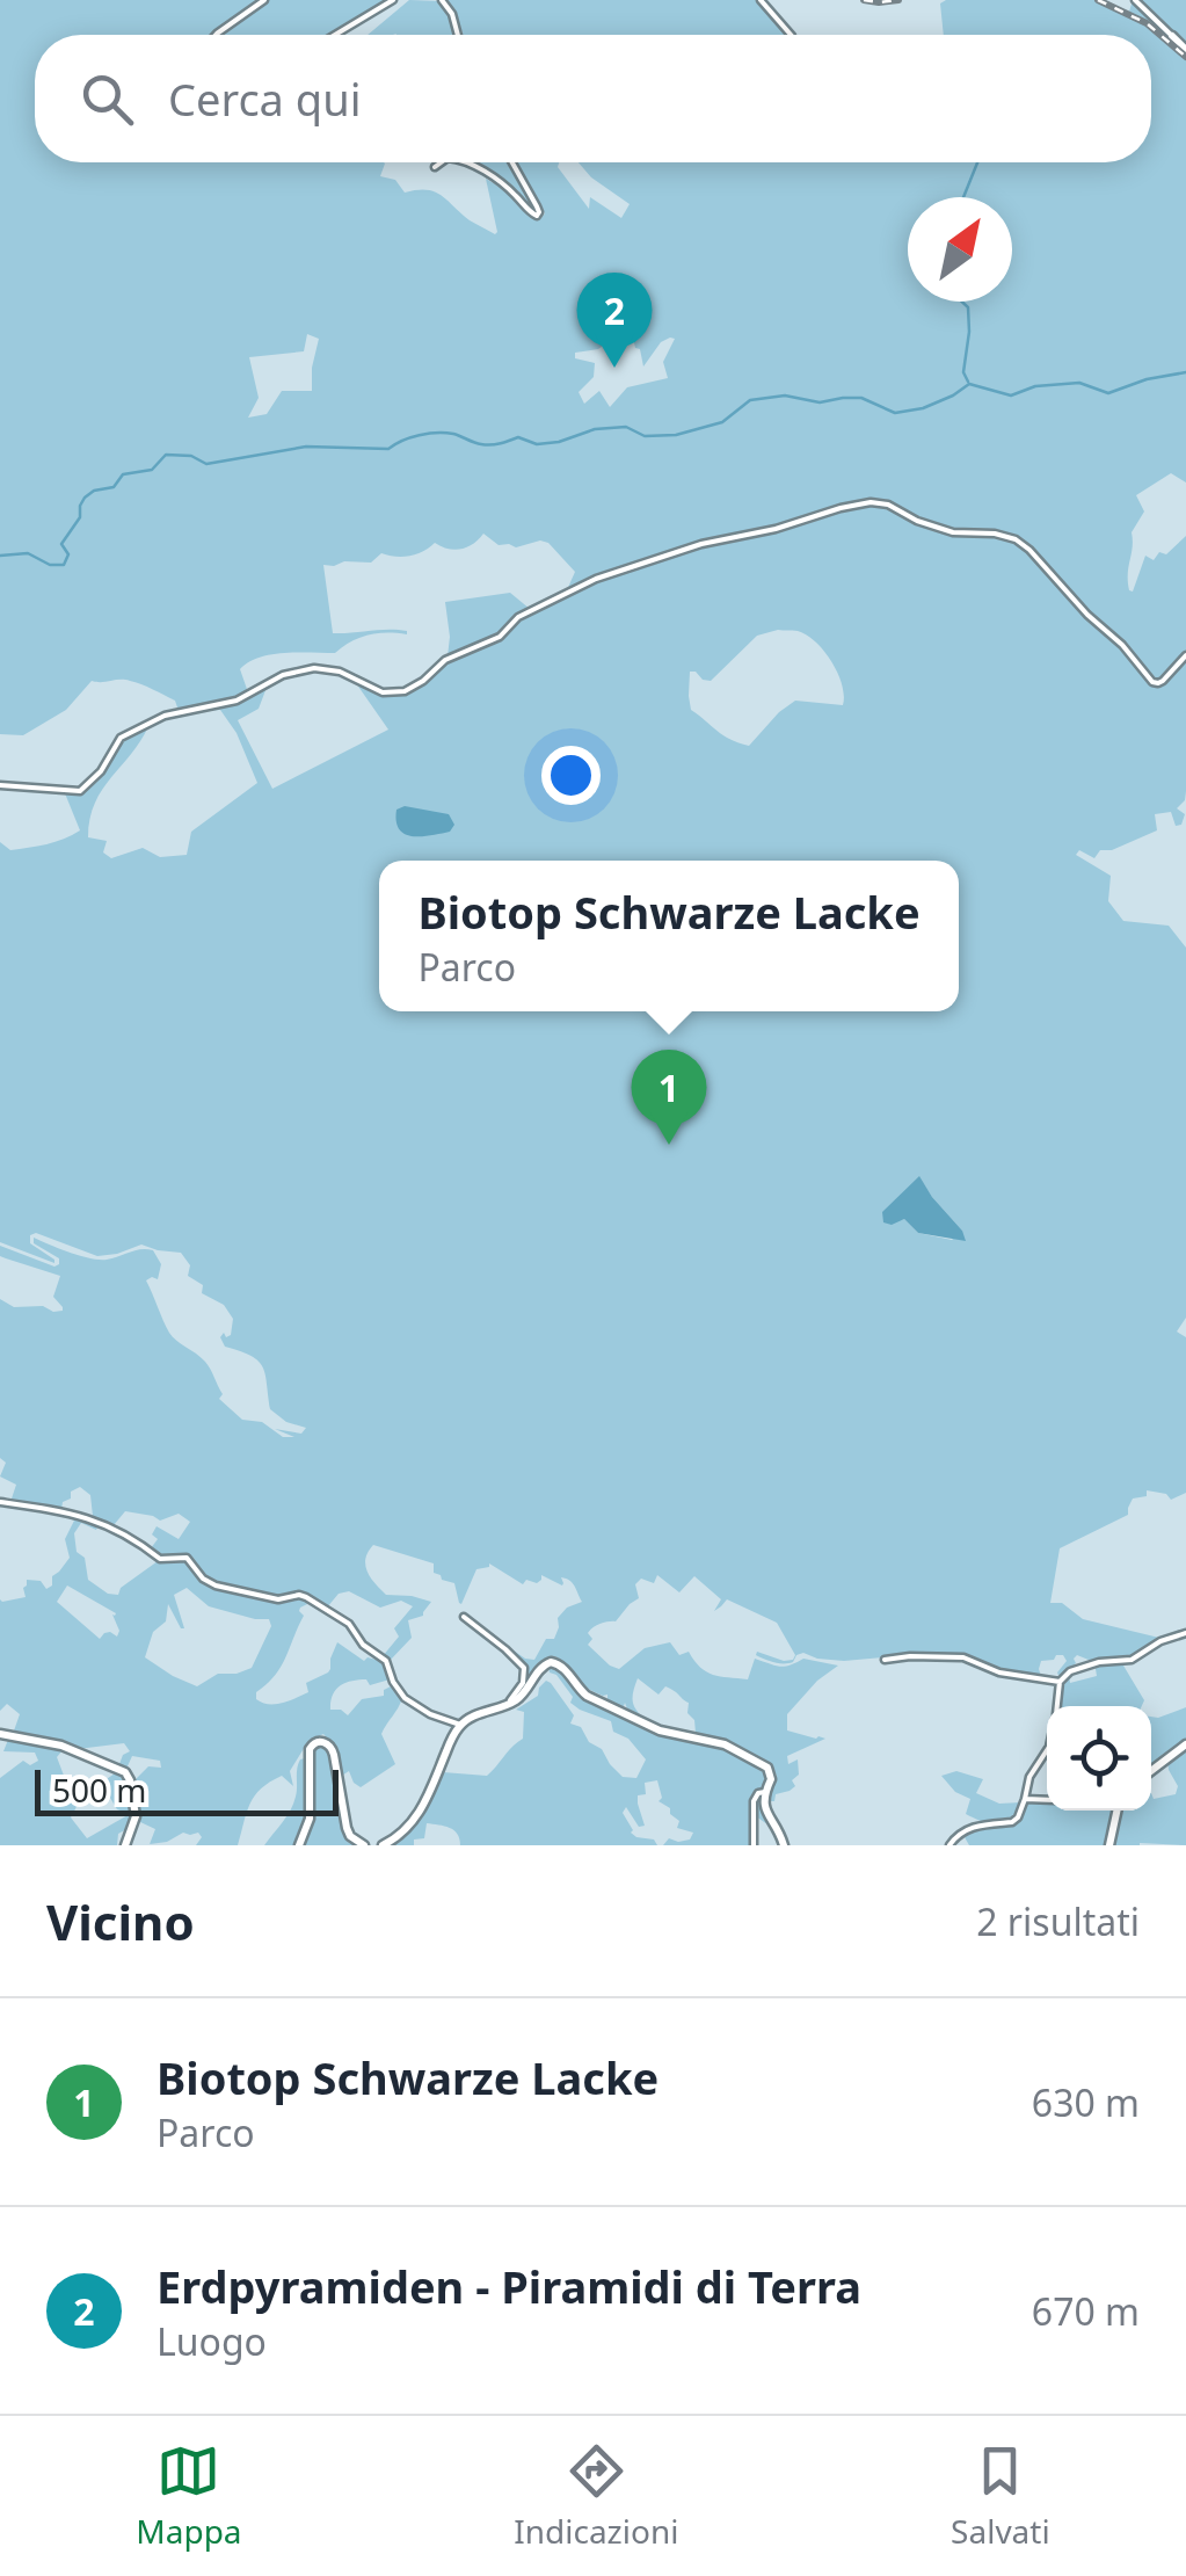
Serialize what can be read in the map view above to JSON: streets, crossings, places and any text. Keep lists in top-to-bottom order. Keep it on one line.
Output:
{"scale_bar":"500 m","north":"top right","page":{"search":"Cerca qui","pins":["2","1"],"popup":["Biotop Schwarze Lacke","Parco"],"scale":"500 m","heading":["Vicino","2 risultati"],"list":[{"mark":"1","name":"Biotop Schwarze Lacke","note":"Parco","value":"630 m"},{"mark":"2","name":"Erdpyramiden - Piramidi di Terra","note":"Luogo","value":"670 m"}],"nav":["Mappa","Indicazioni","Salvati"]}}
